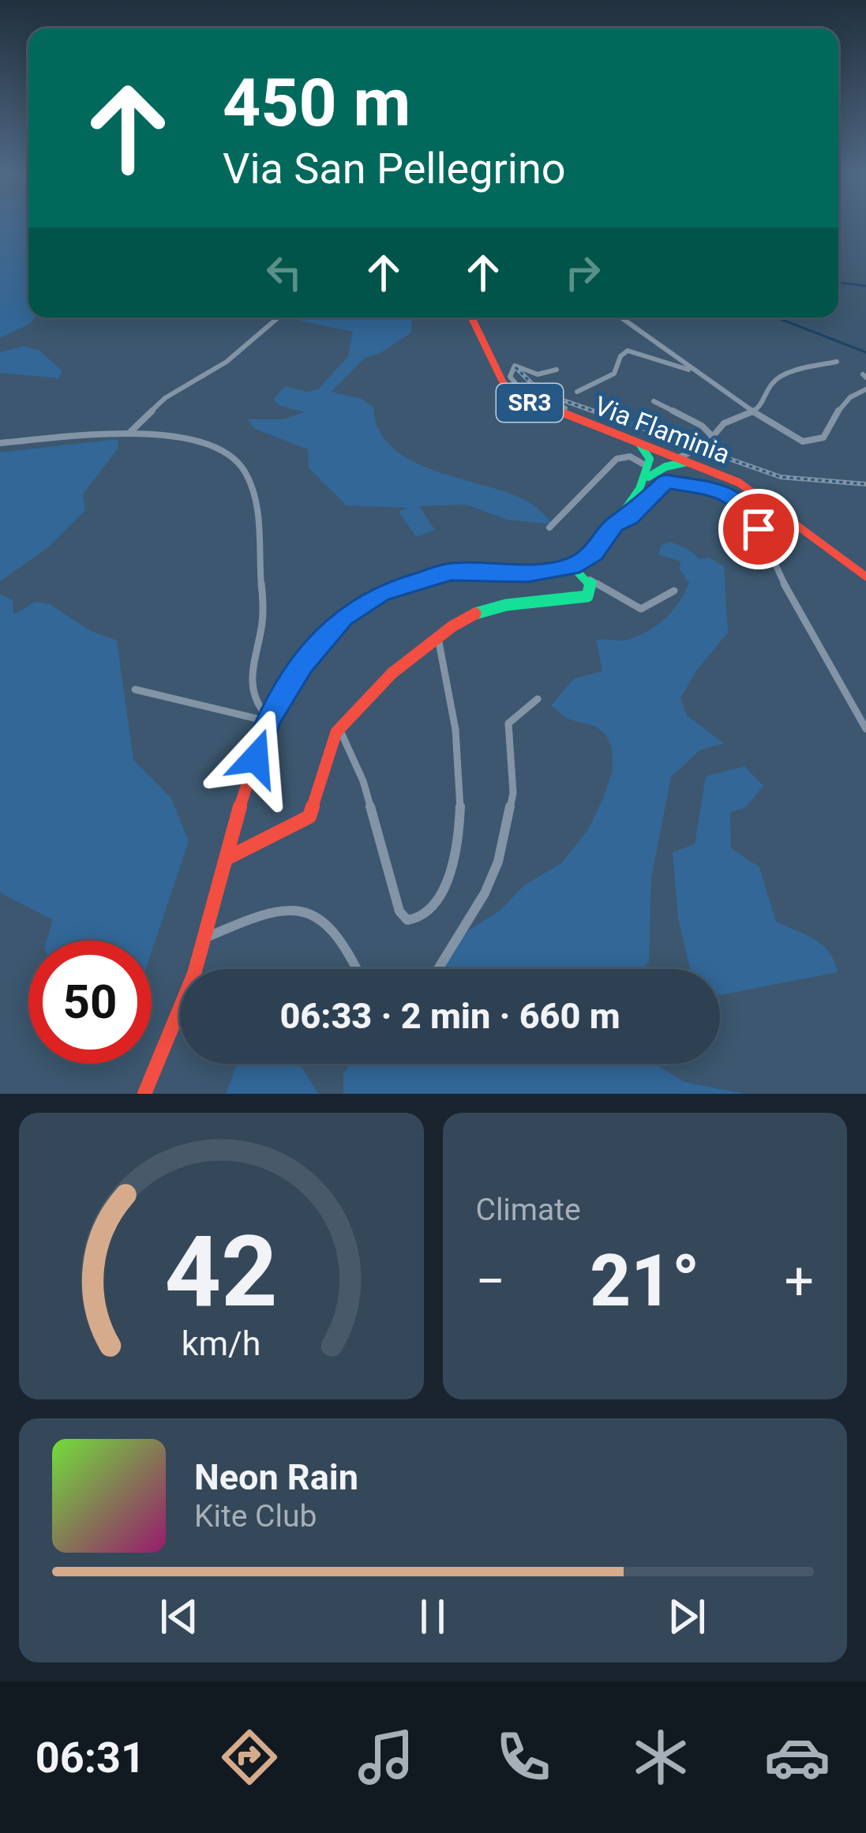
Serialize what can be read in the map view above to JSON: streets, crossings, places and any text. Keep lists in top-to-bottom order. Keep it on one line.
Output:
{"streets":{"main road":["SR3","Via Flaminia"]},"page":{"turn":["450 m","Via San Pellegrino"],"limit":"50","trip":"06:33 · 2 min · 660 m","tile":"Climate","heat":["−","21°","+"],"song":["Neon Rain","Kite Club"],"tabs":"06:31","gauge":["42","km/h"]}}
